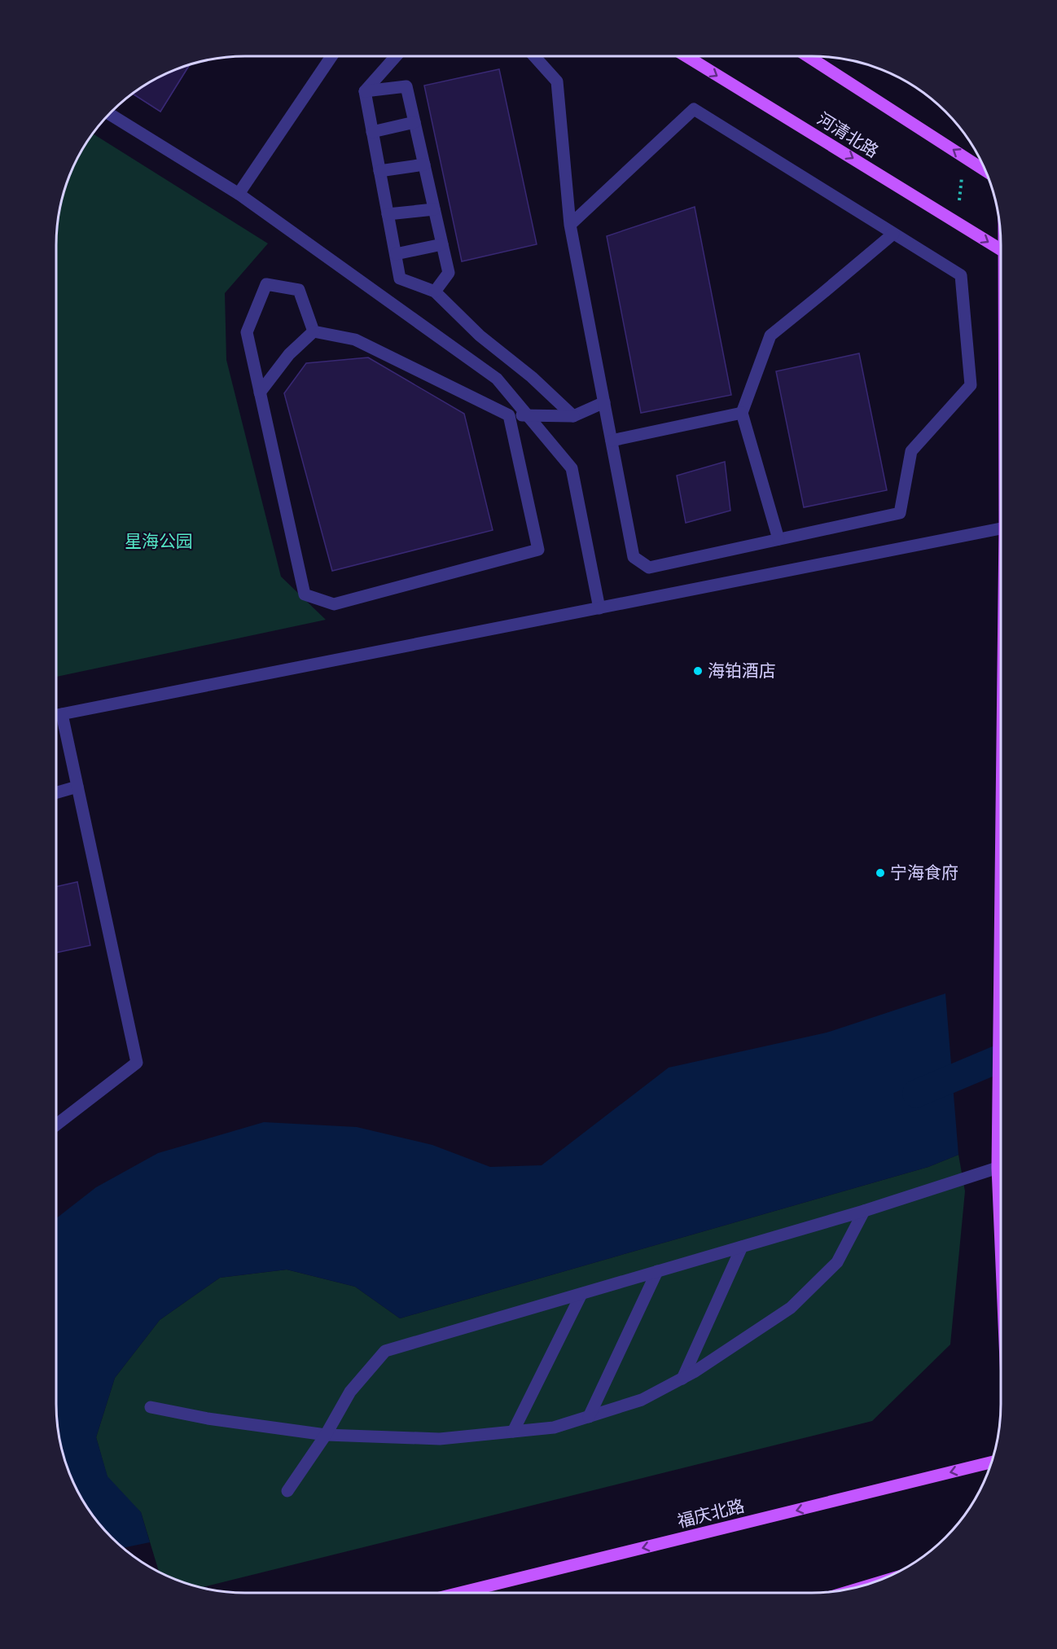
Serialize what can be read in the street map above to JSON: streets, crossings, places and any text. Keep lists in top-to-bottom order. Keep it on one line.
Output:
{"streets":{"main road":["河清北路","福庆北路"]},"one_way":["福庆北路"],"parks":["星海公园"],"places":["海铂酒店","宁海食府"]}
